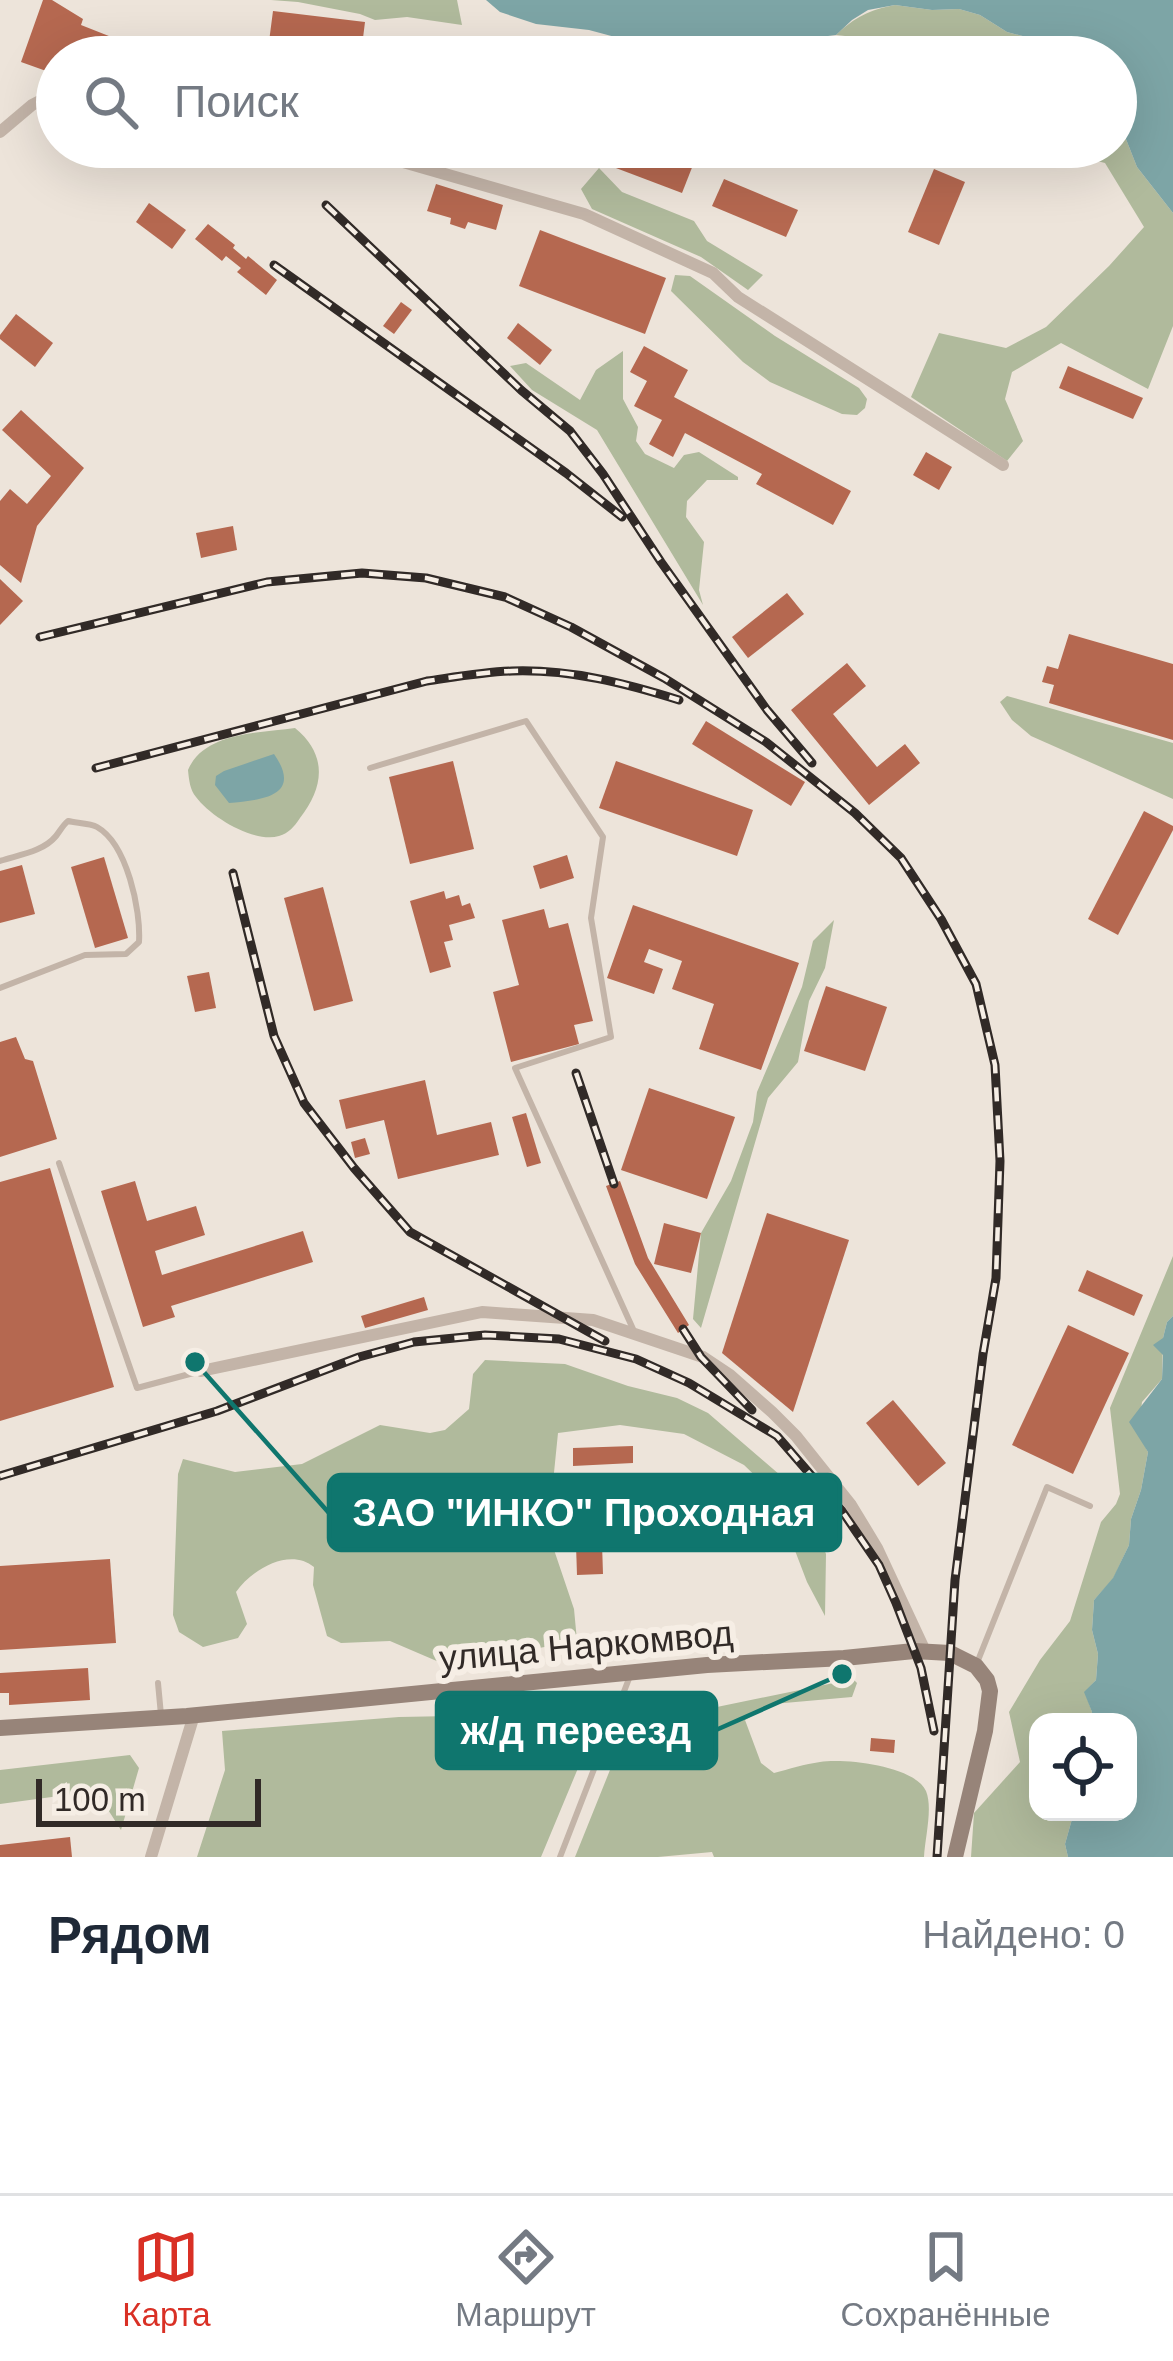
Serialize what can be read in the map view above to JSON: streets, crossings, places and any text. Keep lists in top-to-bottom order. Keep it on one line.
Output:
{"streets":{"street":["улица Наркомвод"]},"places":["ЗАО \"ИНКО\" Проходная","ж/д переезд"],"scale_bar":"100 m","page":{"search":"Поиск","scale":"100 m","heading":["Рядом","Найдено: 0"],"nav":["Карта","Маршрут","Сохранённые"]}}
